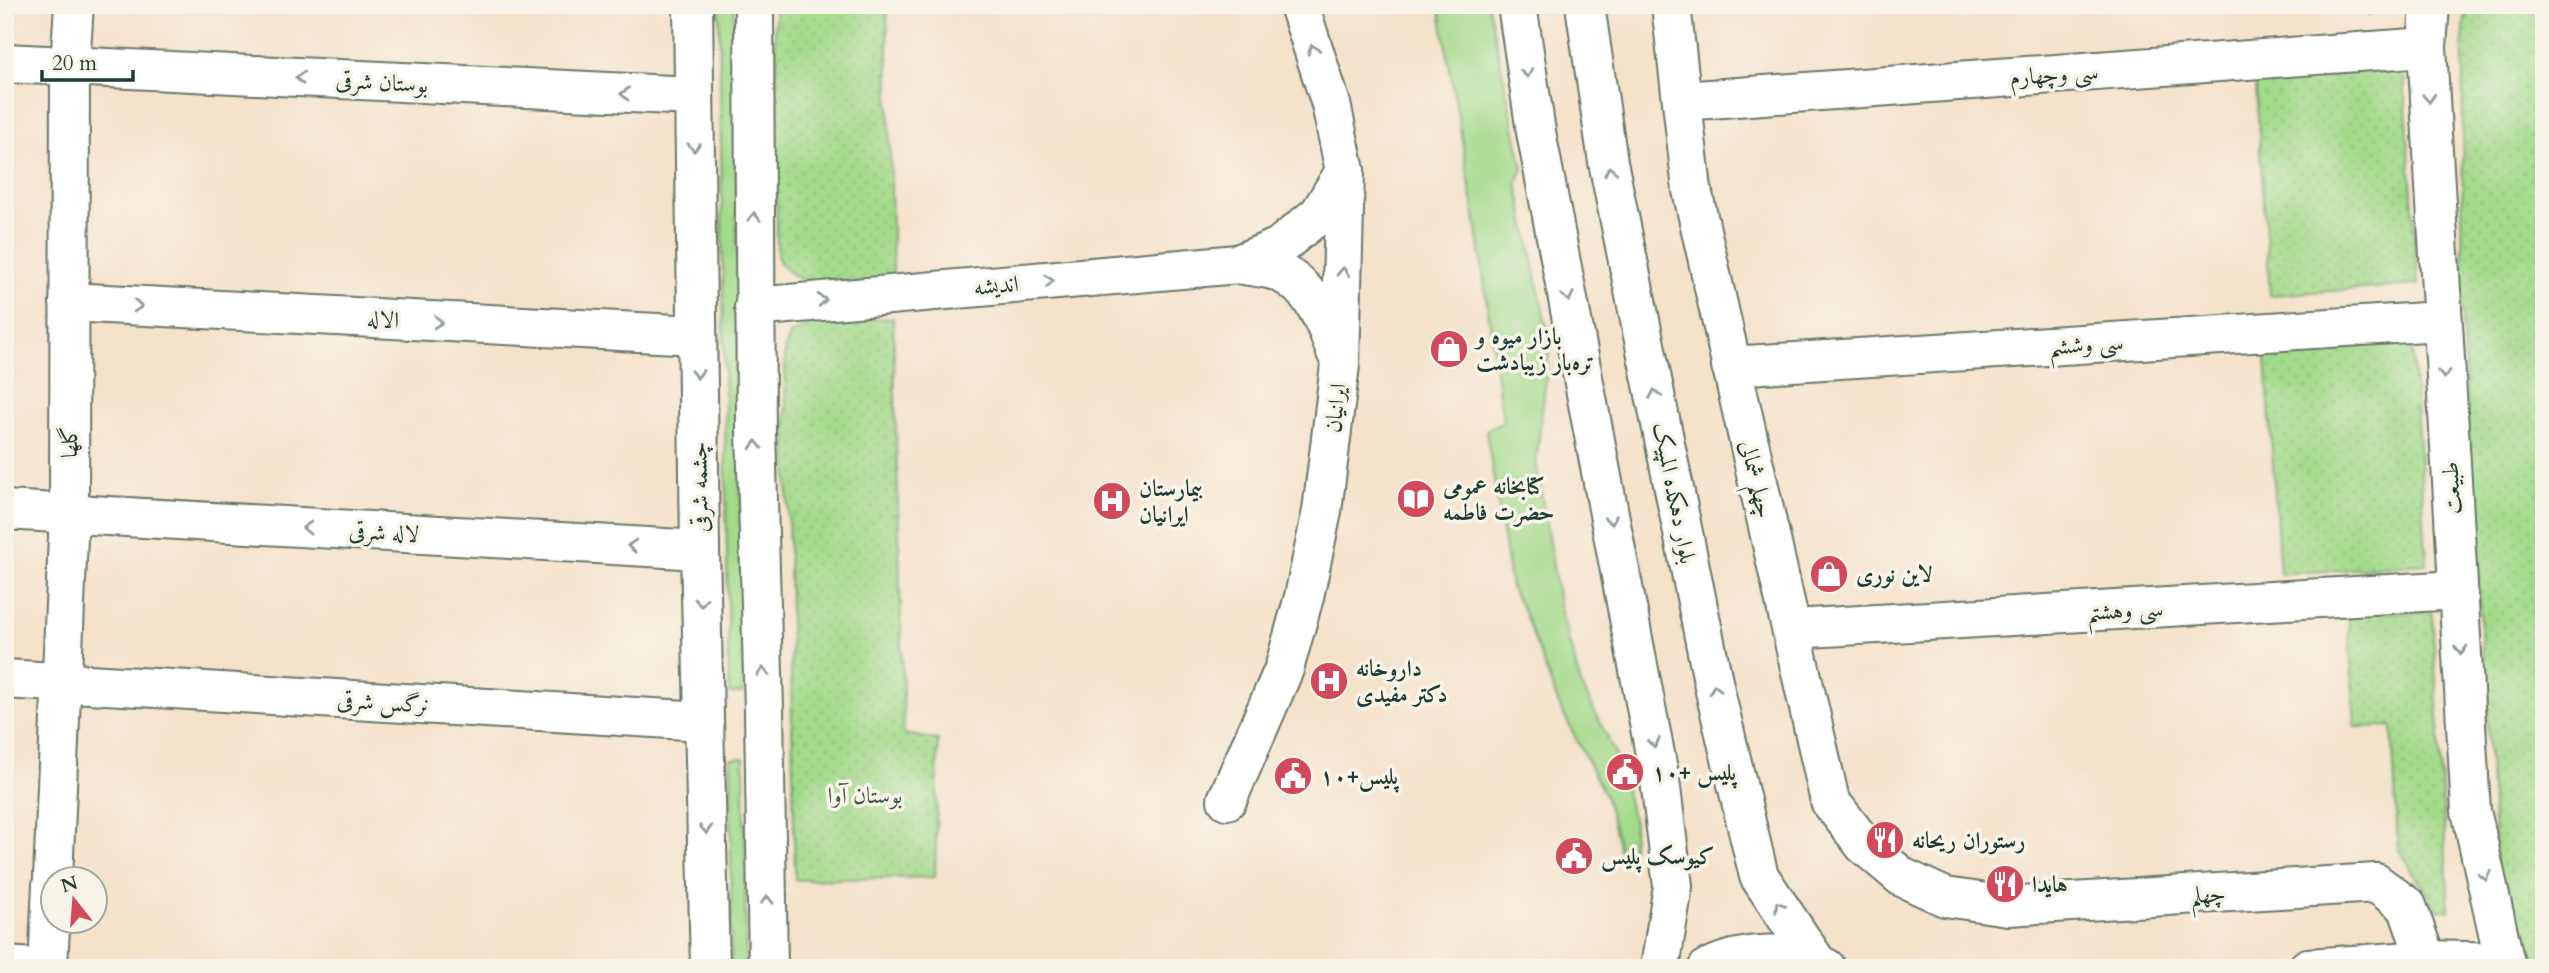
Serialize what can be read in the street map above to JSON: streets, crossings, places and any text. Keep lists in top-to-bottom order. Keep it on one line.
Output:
{"streets":{"street":["سی وچهارم","بوستان شرقی","اندیشه","الاله","سی وششم","ایرانیان","گلها","چهلم شمالی","چشمه شرقی","طبیعت","بلوار دهکده المپیک","لاله شرقی","سی وهشتم","نرگس شرقی","چهلم"]},"crossings":[["سی وچهارم","چهلم شمالی"],["سی وچهارم","طبیعت"],["بوستان شرقی","گلها"],["بوستان شرقی","چشمه شرقی"],["الاله","گلها"],["الاله","چشمه شرقی"],["سی وششم","چهلم شمالی"],["سی وششم","طبیعت"],["گلها","لاله شرقی"],["گلها","نرگس شرقی"],["چهلم شمالی","سی وهشتم"],["چهلم شمالی","چهلم"],["چشمه شرقی","لاله شرقی"],["چشمه شرقی","نرگس شرقی"],["طبیعت","سی وهشتم"]],"one_way":["بوستان شرقی","اندیشه","الاله","طبیعت","لاله شرقی"],"parks":["بوستان آوا"],"places":{"shop":["بازار میوه و تره‌بار زیبادشت","لاین نوری"],"library":["کتابخانه عمومی حضرت فاطمه"],"hospital":["بیمارستان ایرانیان","داروخانه دکتر مفیدی"],"public building":["پلیس +۱۰","پلیس+۱۰","کیوسک پلیس"],"restaurant":["رستوران ریحانه","هایدا"]},"scale_bar":"20 m","north":"top"}
